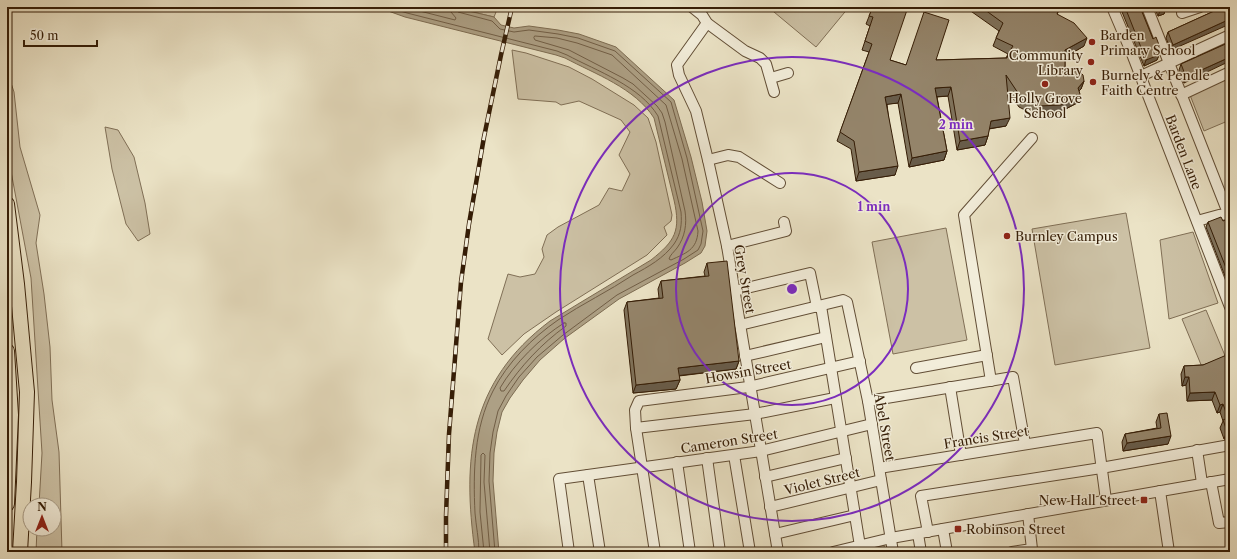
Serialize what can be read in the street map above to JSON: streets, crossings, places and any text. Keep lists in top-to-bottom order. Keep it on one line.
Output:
{"streets":{"street":["Barden Lane","Grey Street","Howsin Street","Abel Street","Francis Street","Cameron Street","Violet Street"]},"crossings":[["Grey Street","Howsin Street"],["Grey Street","Cameron Street"],["Grey Street","Violet Street"],["Howsin Street","Abel Street"],["Abel Street","Francis Street"],["Abel Street","Cameron Street"],["Abel Street","Violet Street"]],"places":{"other":["Barden Primary School","Community Library","Burnely & Pendle Faith Centre","Holly Grove School","Burnley Campus"],"transit":["New Hall Street","Robinson Street"]},"scale_bar":"50 m","north":"top","rings":["2 min","1 min"]}
